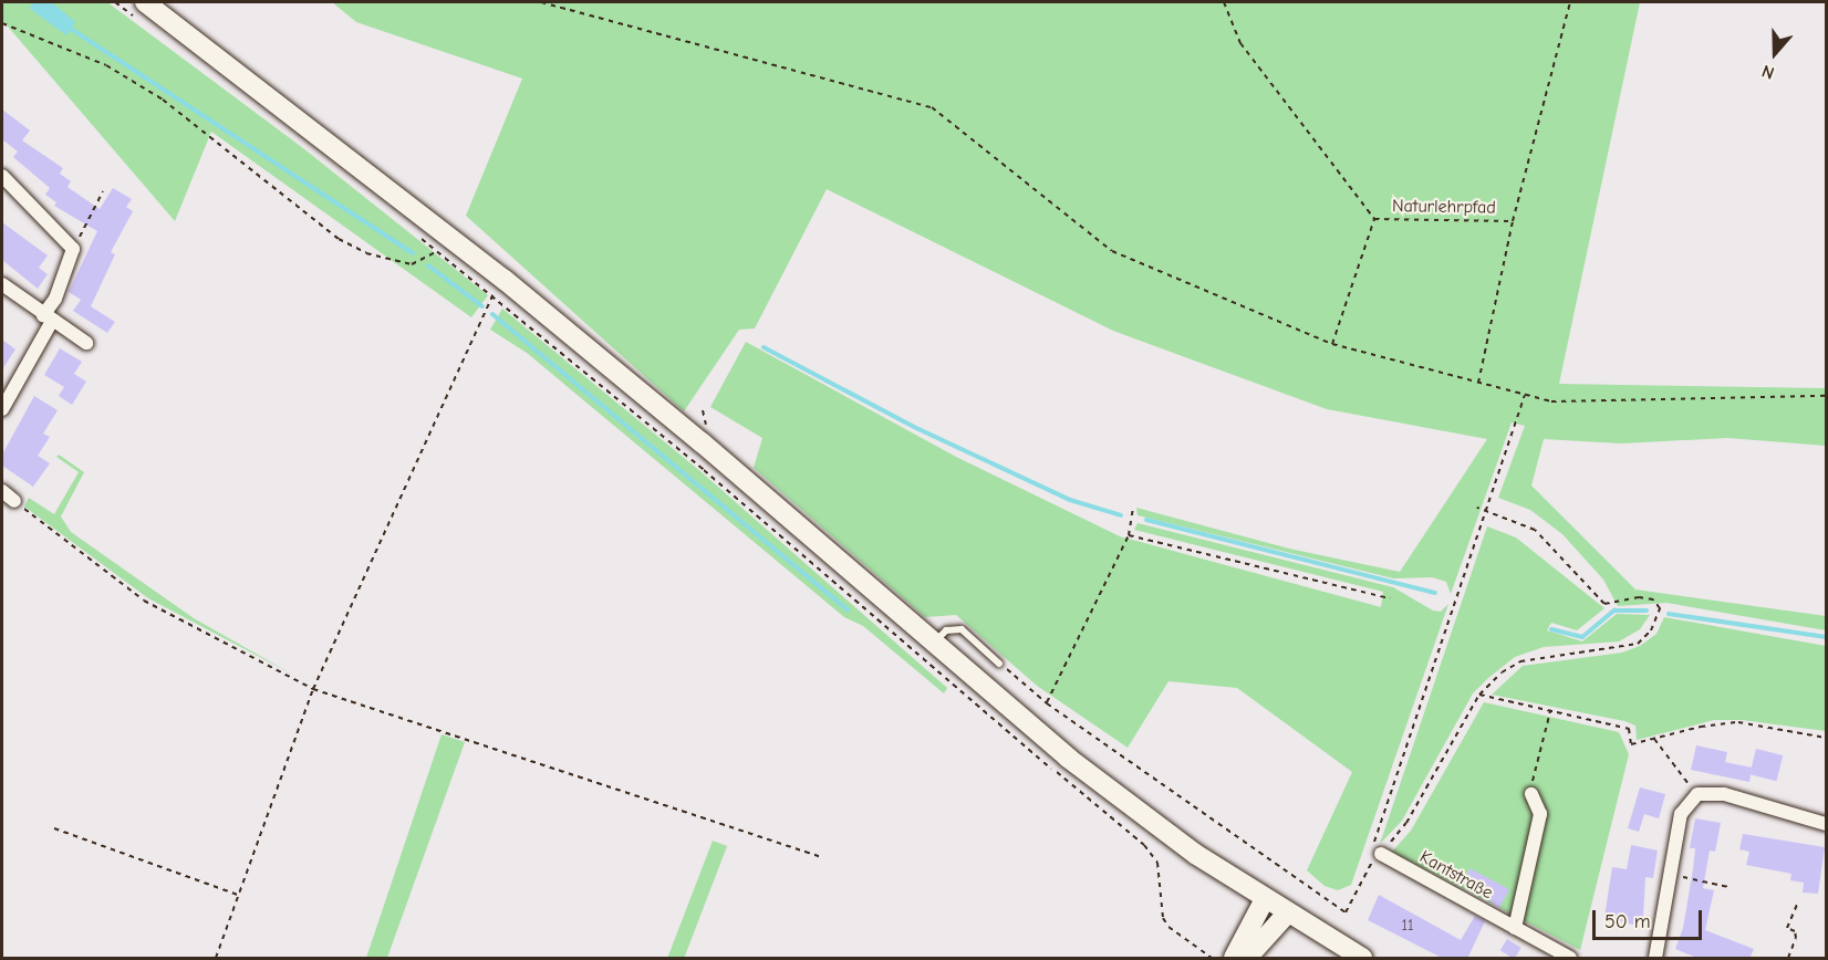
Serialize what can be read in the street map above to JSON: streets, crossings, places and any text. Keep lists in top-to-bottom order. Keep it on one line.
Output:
{"streets":{"street":["Kantstraße"],"path":["Naturlehrpfad"]},"house_numbers":["11"],"scale_bar":"50 m","north":"bottom"}
